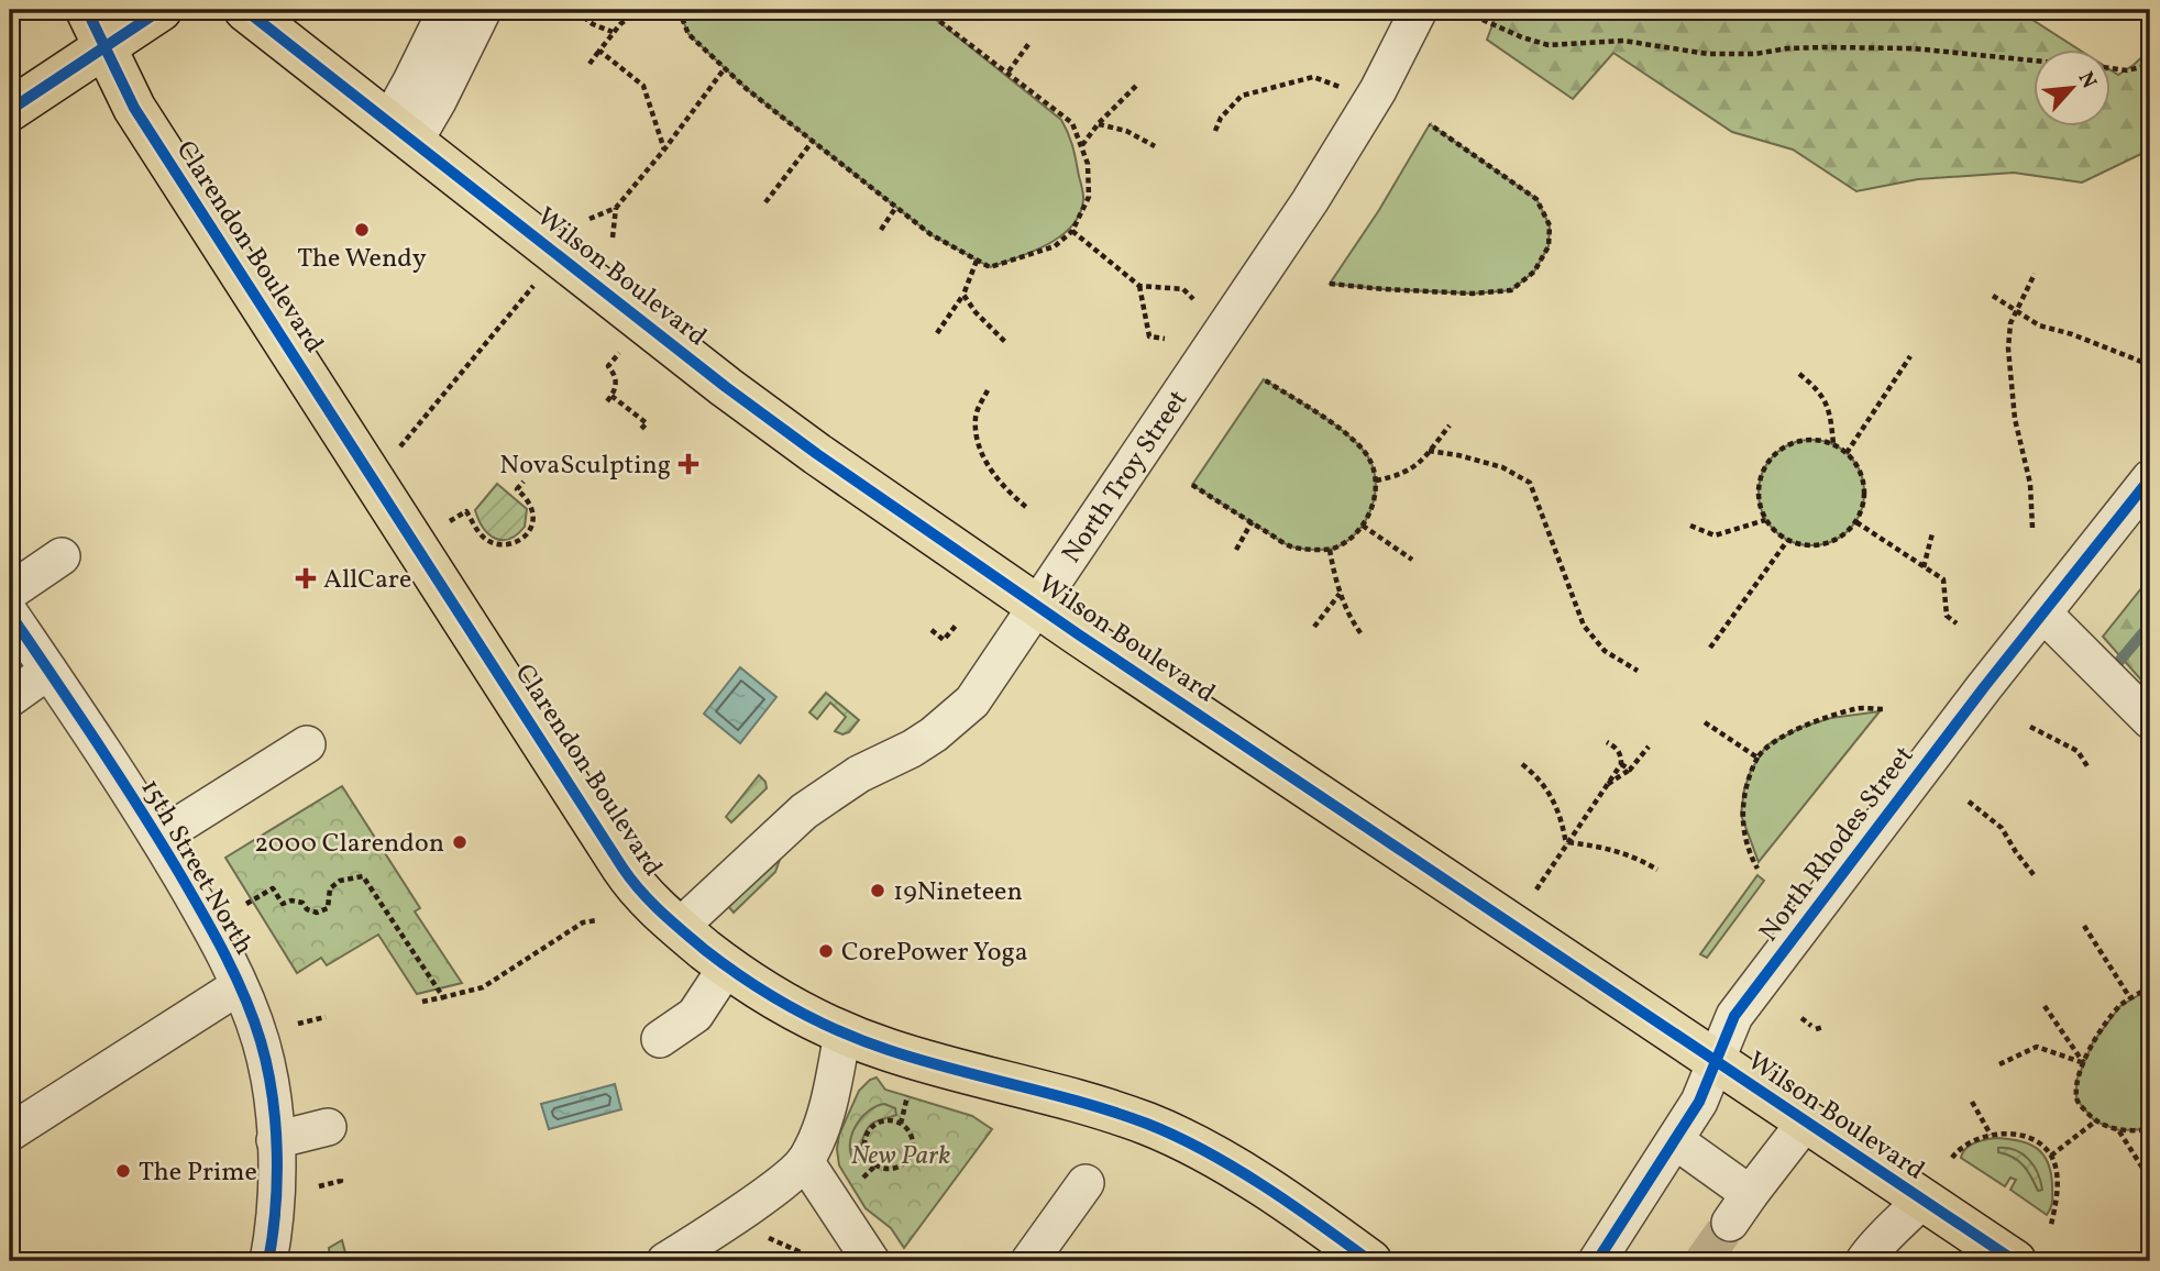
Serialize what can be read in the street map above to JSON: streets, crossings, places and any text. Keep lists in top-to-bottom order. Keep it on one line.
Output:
{"streets":{"main road":["Clarendon Boulevard","Wilson Boulevard"],"street":["North Troy Street","North Rhodes Street","15th Street North"]},"crossings":[["Clarendon Boulevard","North Troy Street"],["Wilson Boulevard","North Troy Street"],["Wilson Boulevard","North Rhodes Street"]],"parks":["New Park"],"places":{"other":["The Wendy","2000 Clarendon","19Nineteen","CorePower Yoga","The Prime"],"health":["NovaSculpting","AllCare"]},"north":"top right"}
